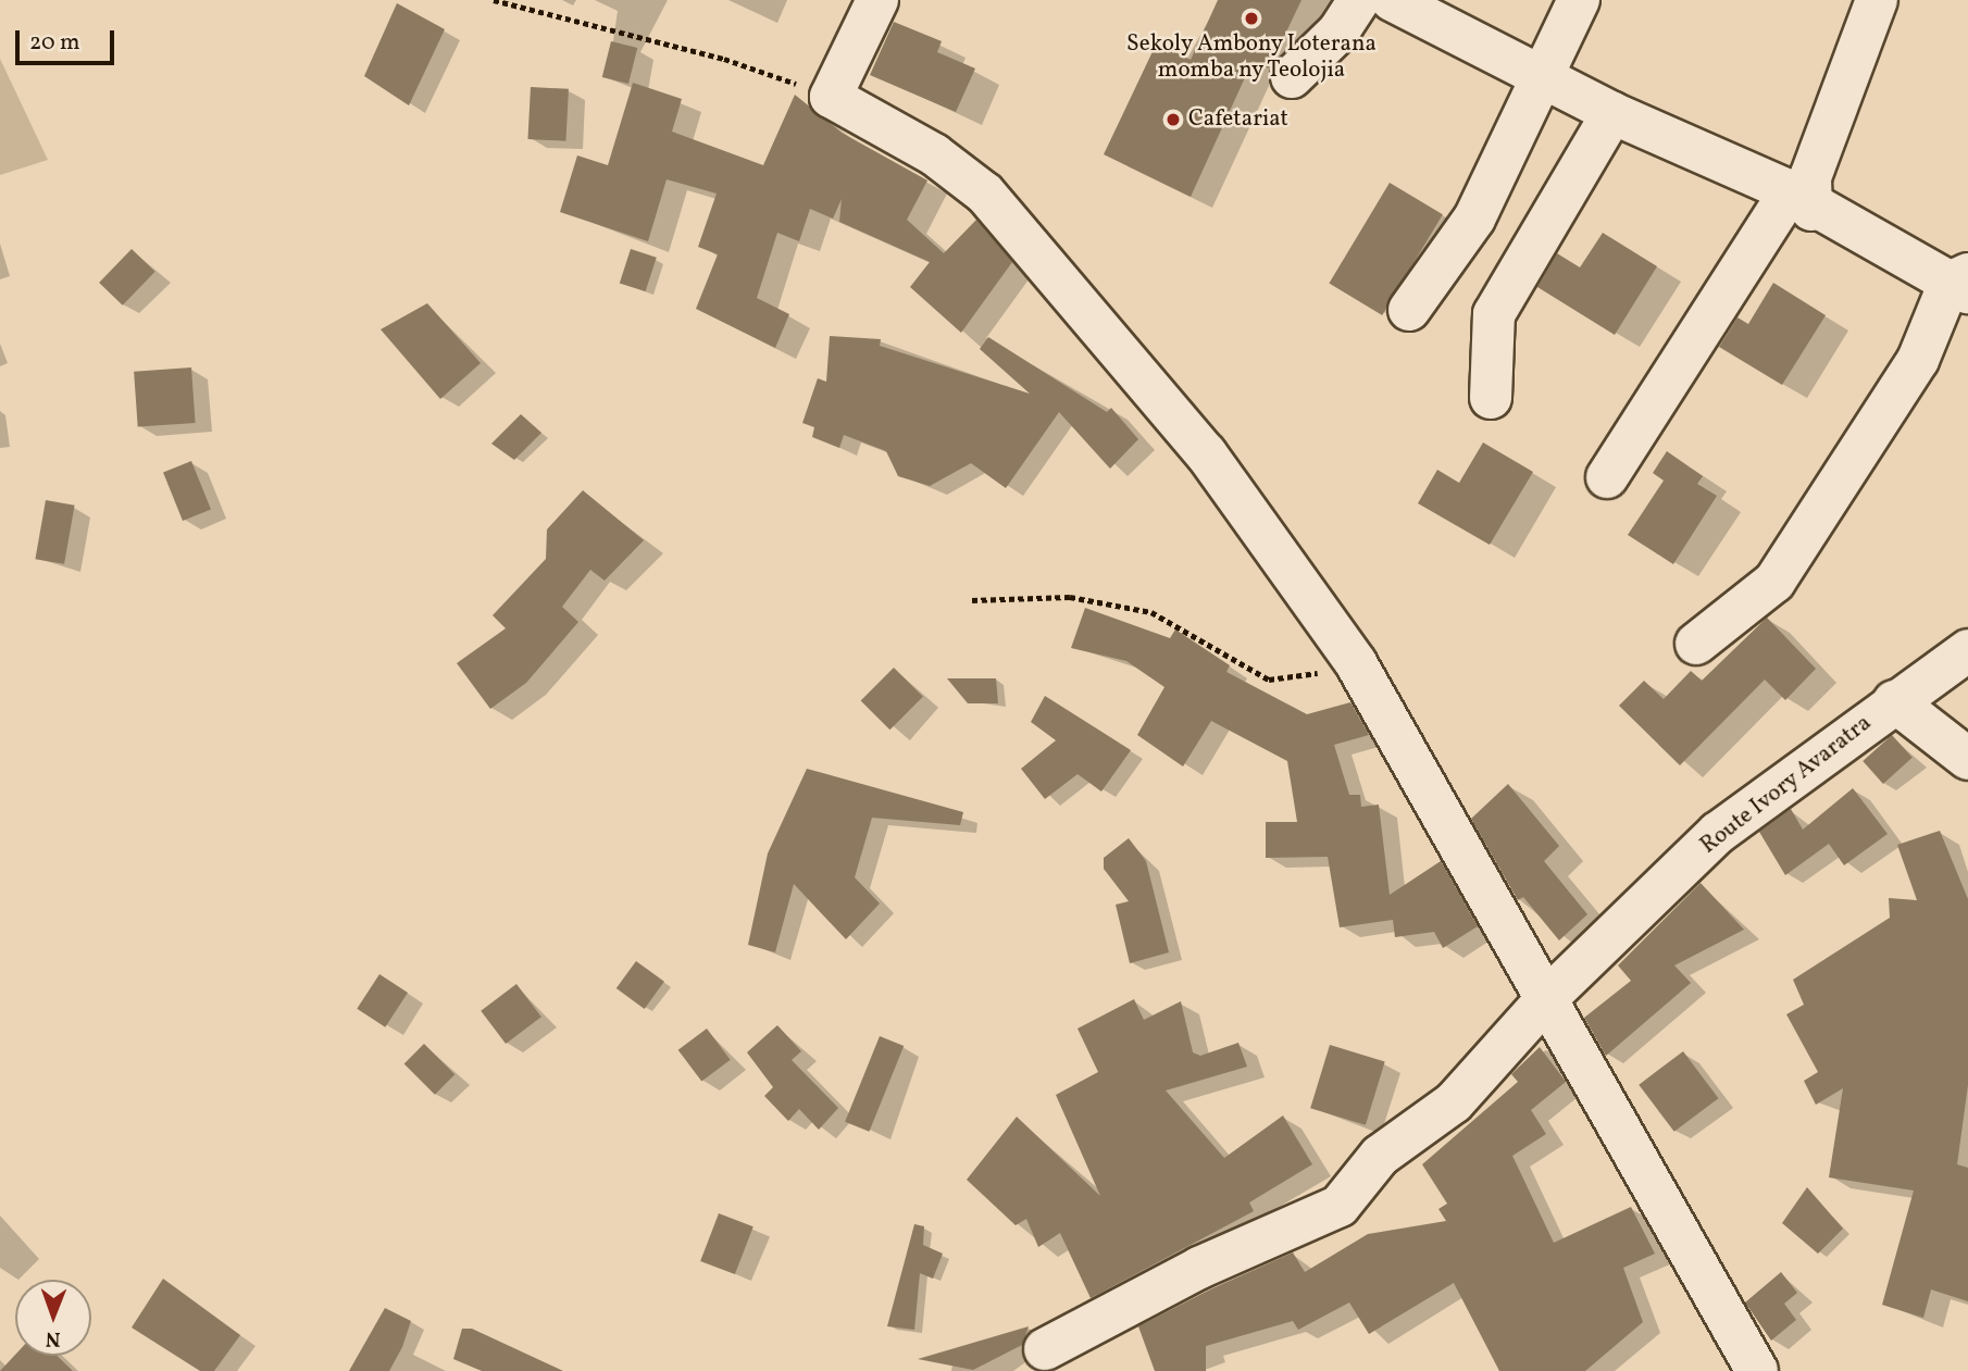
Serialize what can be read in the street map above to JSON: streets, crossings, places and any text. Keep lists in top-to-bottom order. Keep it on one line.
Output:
{"streets":{"street":["Route Ivory Avaratra"]},"places":["Sekoly Ambony Loterana momba ny Teolojia","Cafetariat"],"scale_bar":"20 m","north":"bottom"}
